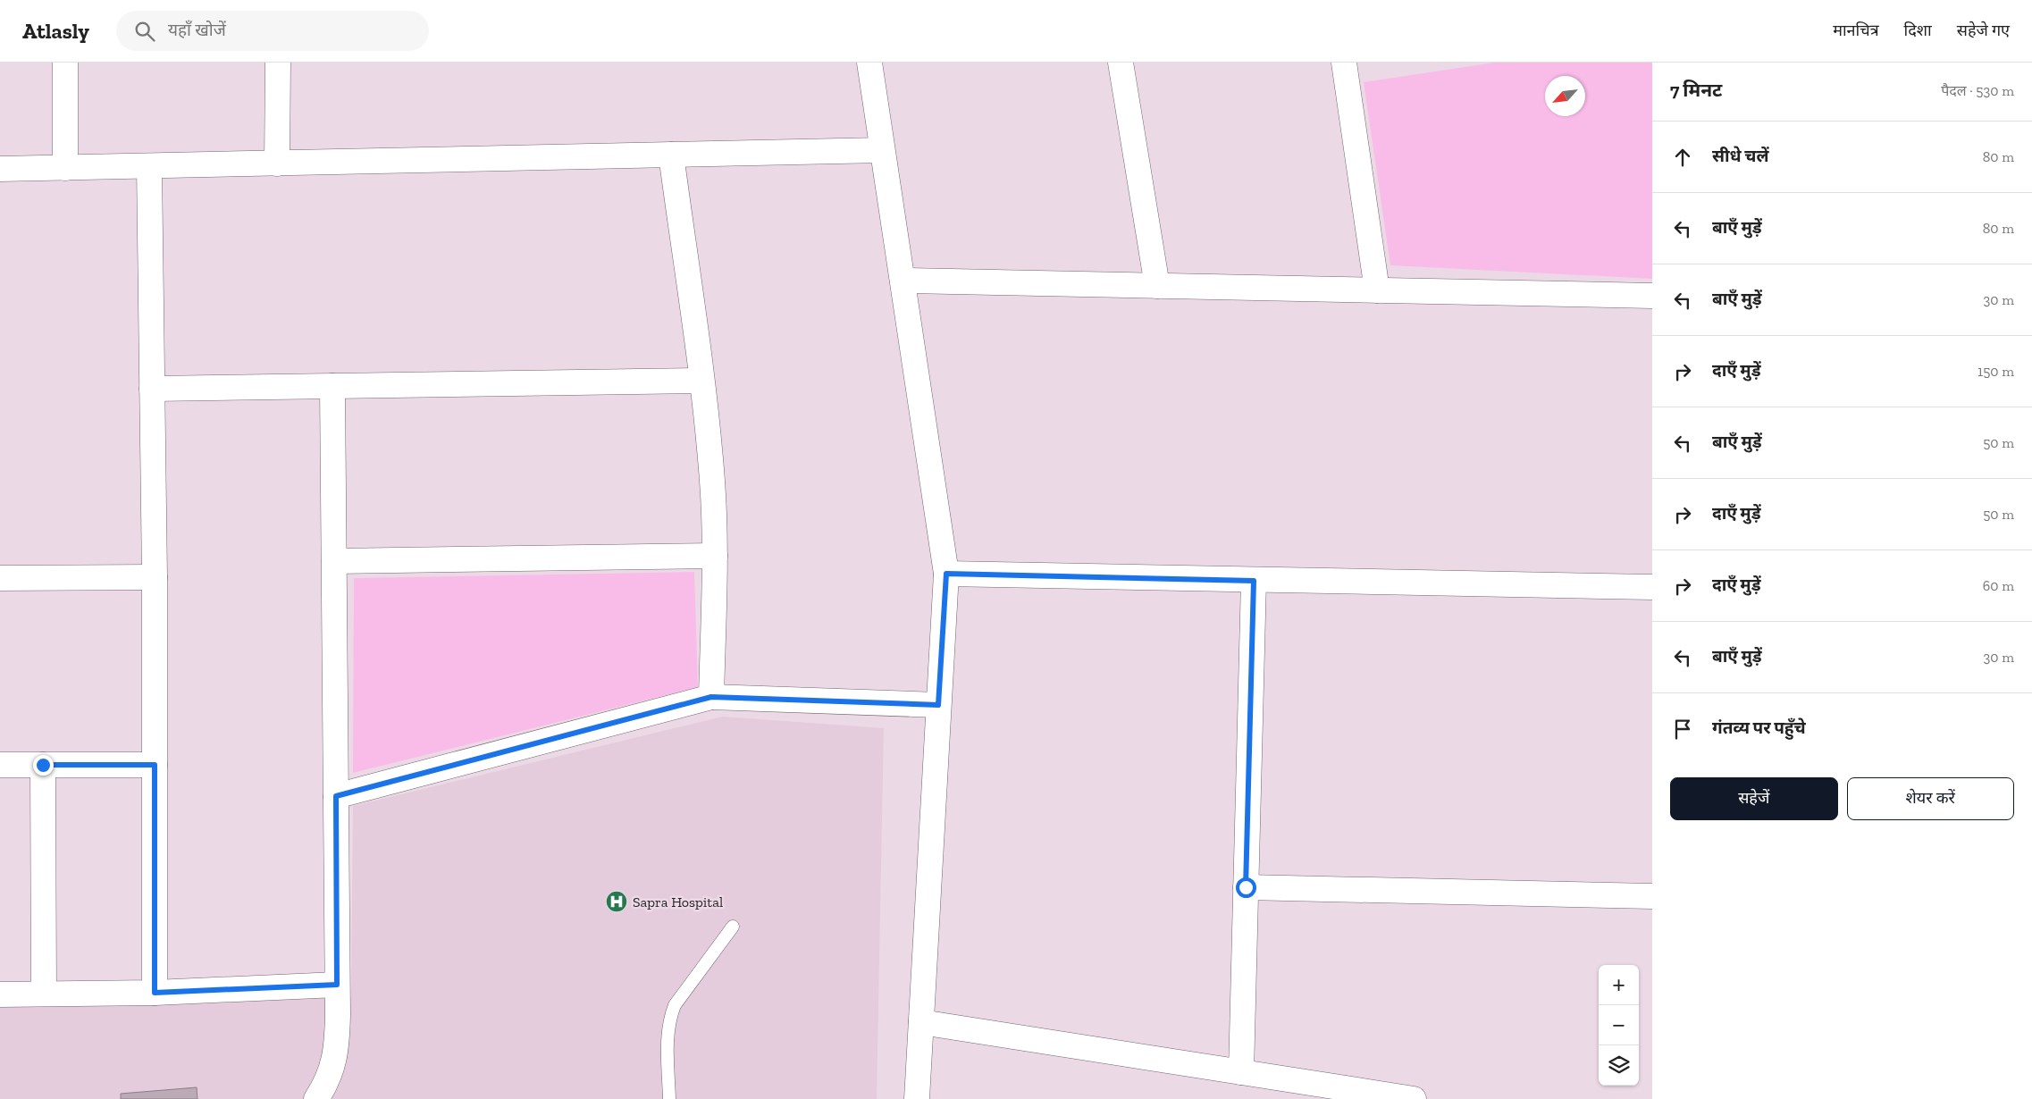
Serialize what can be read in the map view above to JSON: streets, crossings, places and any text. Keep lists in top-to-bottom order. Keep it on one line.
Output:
{"places":{"hospital":["Sapra Hospital"]},"north":"bottom left","page":{"header":"Atlasly","search":"यहाँ खोजें","nav":["मानचित्र","दिशा","सहेजे गए"],"heading":["7 मिनट","पैदल · 530 m"],"list":[["सीधे चलें","80 m"],["बाएँ मुड़ें","80 m"],["बाएँ मुड़ें","30 m"],["दाएँ मुड़ें","150 m"],["बाएँ मुड़ें","50 m"],["दाएँ मुड़ें","50 m"],["दाएँ मुड़ें","60 m"],["बाएँ मुड़ें","30 m"],"गंतव्य पर पहुँचे"],"buttons":["सहेजें","शेयर करें"],"map_buttons":["+","−"]}}
